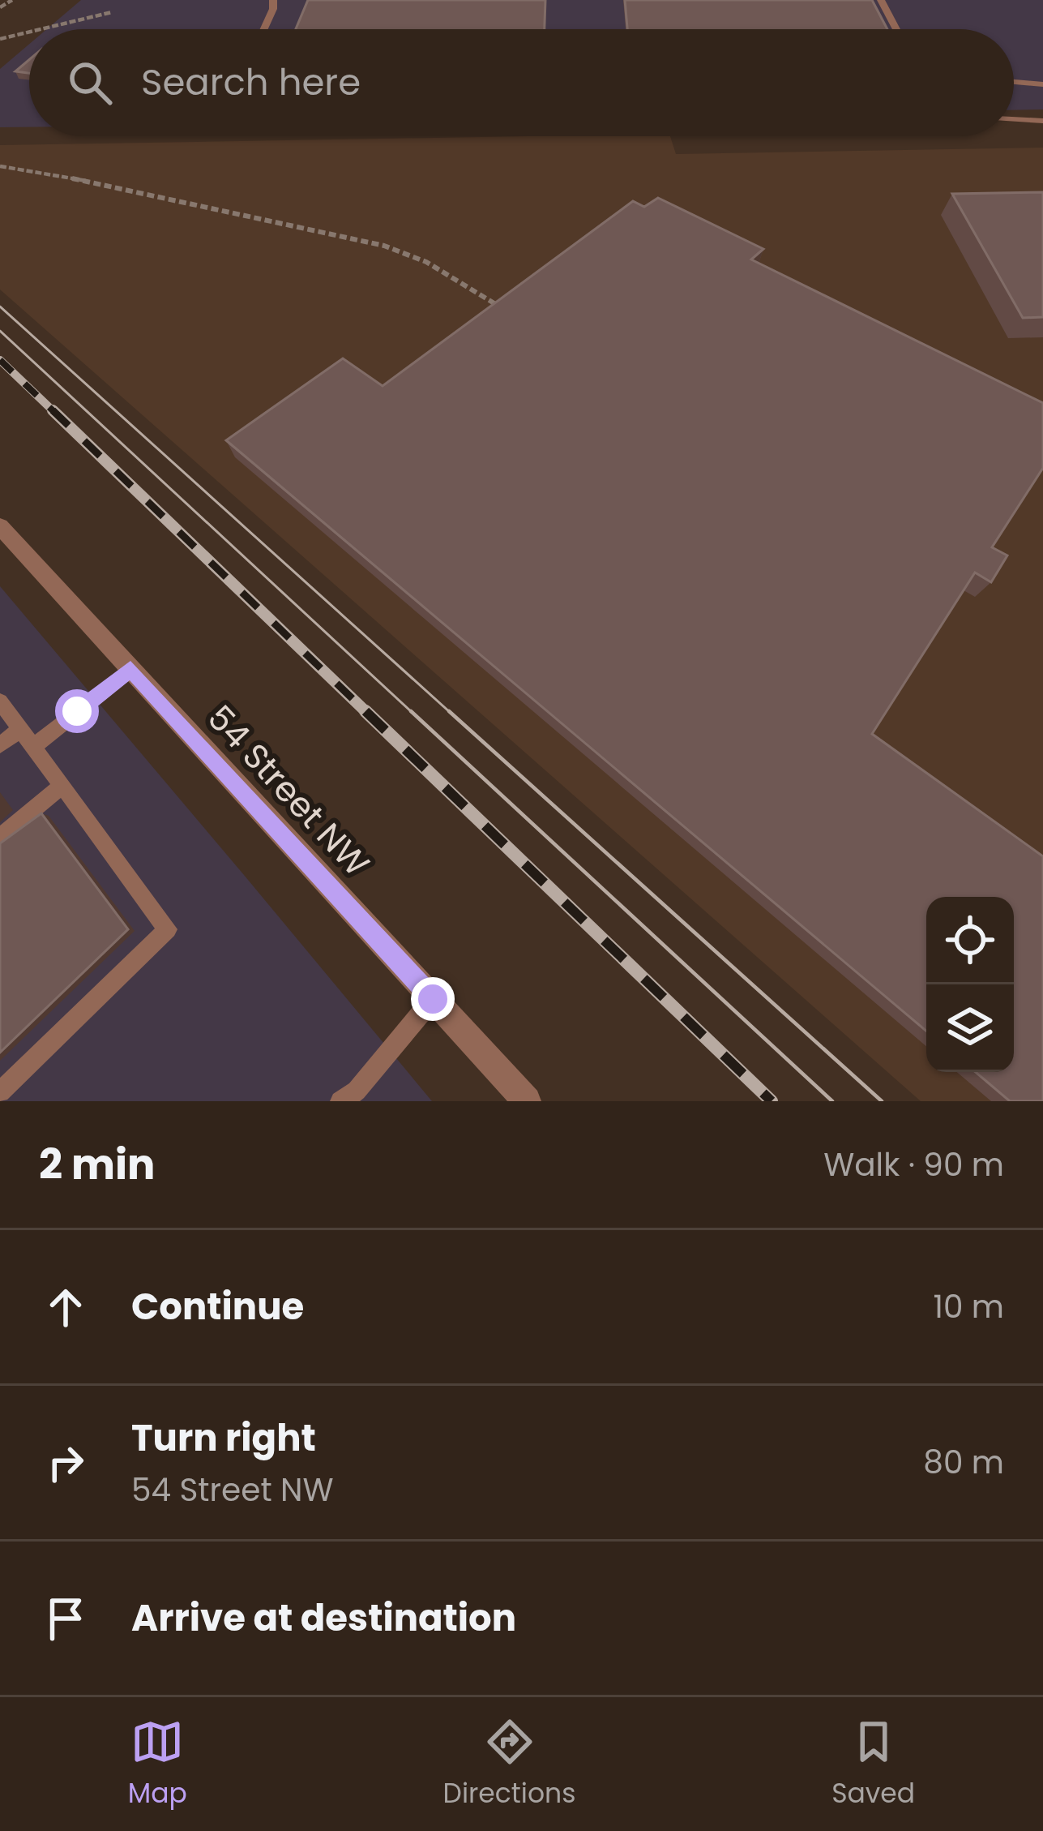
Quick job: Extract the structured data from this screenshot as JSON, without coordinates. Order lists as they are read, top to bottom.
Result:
{
  "streets": {
    "street": ["54 Street NW"]
  },
  "page": {
    "search": "Search here",
    "heading": ["2 min", "Walk · 90 m"],
    "list": [
      ["Continue", "10 m"],
      ["Turn right", "54 Street NW", "80 m"],
      "Arrive at destination"
    ],
    "nav": ["Map", "Directions", "Saved"]
  }
}
